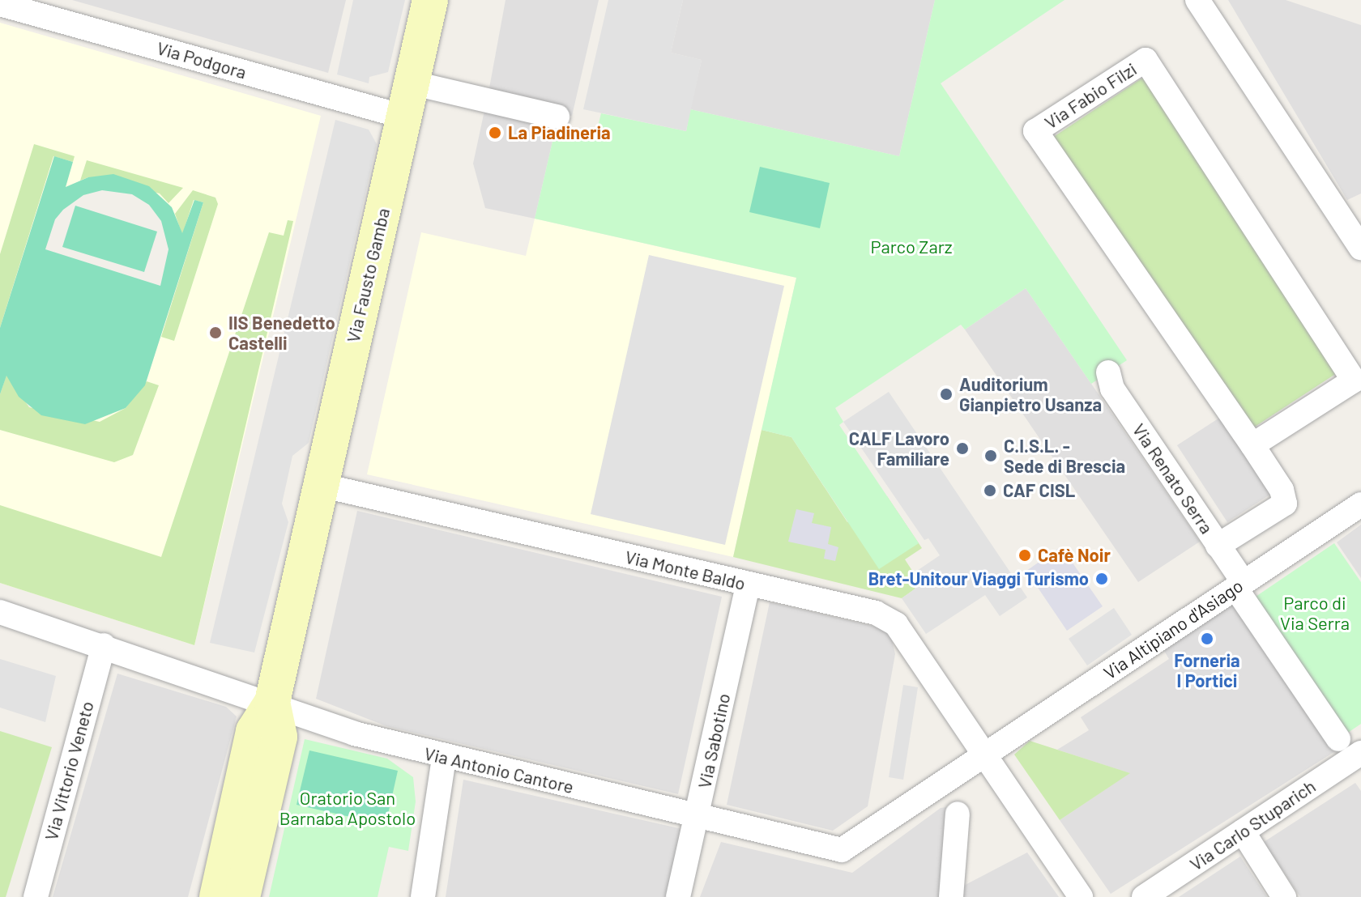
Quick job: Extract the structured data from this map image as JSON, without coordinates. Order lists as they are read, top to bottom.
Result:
{
  "streets": {
    "street": [
      "Via Podgora",
      "Via Fabio Filzi",
      "Via Fausto Gamba",
      "Via Renato Serra",
      "Via Monte Baldo",
      "Via Altipiano d'Asiago",
      "Via Sabotino",
      "Via Antonio Cantore",
      "Via Vittorio Veneto",
      "Via Carlo Stuparich"
    ]
  },
  "crossings": [
    ["Via Podgora", "Via Fausto Gamba"],
    ["Via Fabio Filzi", "Via Renato Serra"],
    ["Via Fausto Gamba", "Via Monte Baldo"],
    ["Via Fausto Gamba", "Via Antonio Cantore"],
    ["Via Renato Serra", "Via Altipiano d'Asiago"],
    ["Via Monte Baldo", "Via Altipiano d'Asiago"],
    ["Via Monte Baldo", "Via Sabotino"],
    ["Via Monte Baldo", "Via Antonio Cantore"],
    ["Via Altipiano d'Asiago", "Via Antonio Cantore"],
    ["Via Sabotino", "Via Antonio Cantore"],
    ["Via Antonio Cantore", "Via Vittorio Veneto"]
  ],
  "parks": ["Parco Zarz", "Parco di Via Serra", "Oratorio San Barnaba Apostolo"],
  "places": [
    "La Piadineria",
    "IIS Benedetto Castelli",
    "Auditorium Gianpietro Usanza",
    "CALF Lavoro Familiare",
    "C.I.S.L. - Sede di Brescia",
    "CAF CISL",
    "Cafè Noir",
    "Bret-Unitour Viaggi Turismo",
    "Forneria I Portici"
  ]
}
